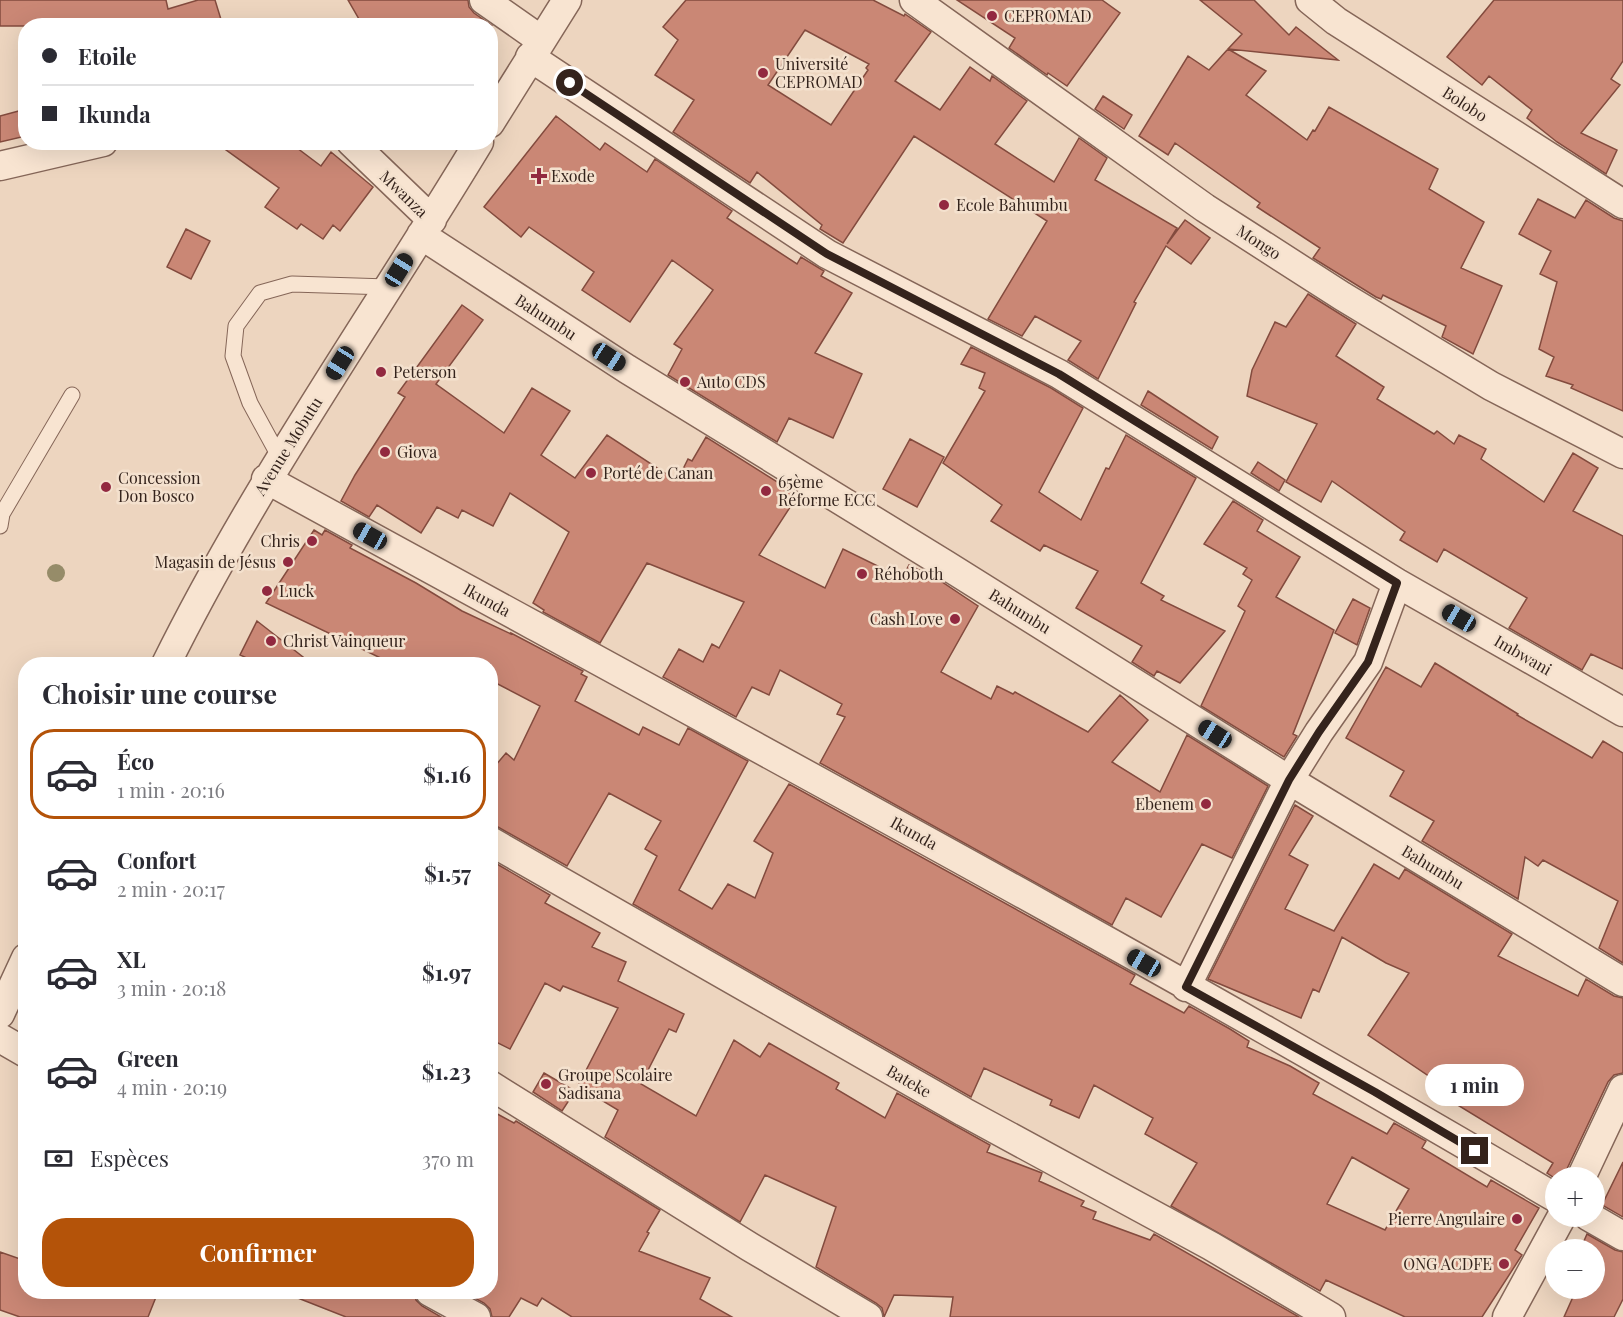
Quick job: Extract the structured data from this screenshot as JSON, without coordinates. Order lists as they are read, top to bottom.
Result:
{
  "streets": {
    "street": [
      "Bolobo",
      "Mwanza",
      "Mongo",
      "Bahumbu",
      "Avenue Mobutu",
      "Ikunda",
      "Imbwani",
      "Bateke"
    ]
  },
  "crossings": [
    ["Mwanza", "Bahumbu"],
    ["Mwanza", "Avenue Mobutu"],
    ["Bahumbu", "Avenue Mobutu"],
    ["Avenue Mobutu", "Ikunda"]
  ],
  "places": {
    "other": [
      "CEPROMAD",
      "Université CEPROMAD",
      "Ecole Bahumbu",
      "Peterson",
      "Auto CDS",
      "Giova",
      "Porté de Canan",
      "Concession Don Bosco",
      "65ème Réforme ECC",
      "Chris",
      "Magasin de Jésus",
      "Réhoboth",
      "Luck",
      "Cash Love",
      "Christ Vainqueur",
      "Ebenem",
      "Groupe Scolaire Sadisana",
      "Pierre Angulaire",
      "ONG ACDFE"
    ],
    "health": ["Exode"]
  },
  "page": {
    "banner": ["Etoile", "Ikunda"],
    "heading": "Choisir une course",
    "list": [
      {
        "name": "Éco",
        "note": "1 min · 20:16",
        "value": "$1.16"
      },
      {
        "name": "Confort",
        "note": "2 min · 20:17",
        "value": "$1.57"
      },
      {
        "name": "XL",
        "note": "3 min · 20:18",
        "value": "$1.97"
      },
      {
        "name": "Green",
        "note": "4 min · 20:19",
        "value": "$1.23"
      }
    ],
    "bubble": "1 min",
    "pay": ["Espèces", "370 m"],
    "map_buttons": ["+", "−"],
    "buttons": "Confirmer"
  }
}
